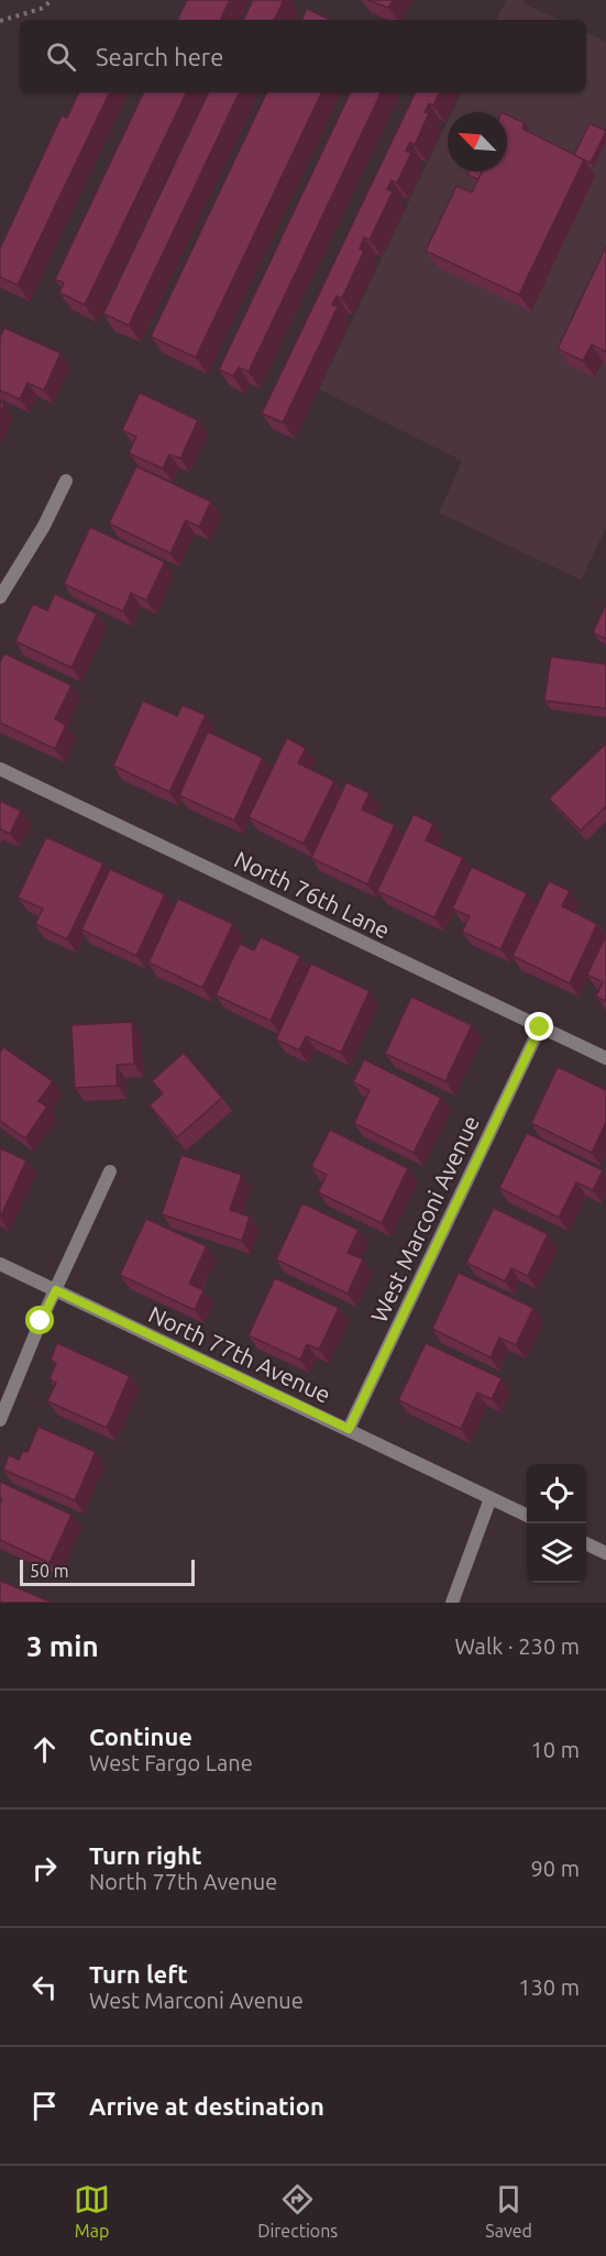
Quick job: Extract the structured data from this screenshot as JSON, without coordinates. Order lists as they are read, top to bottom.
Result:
{
  "streets": {
    "street": ["North 76th Lane", "West Marconi Avenue", "North 77th Avenue"]
  },
  "crossings": [
    ["North 76th Lane", "West Marconi Avenue"],
    ["West Marconi Avenue", "North 77th Avenue"]
  ],
  "scale_bar": "50 m",
  "north": "top left",
  "page": {
    "search": "Search here",
    "scale": "50 m",
    "heading": ["3 min", "Walk · 230 m"],
    "list": [
      ["Continue", "West Fargo Lane", "10 m"],
      ["Turn right", "North 77th Avenue", "90 m"],
      ["Turn left", "West Marconi Avenue", "130 m"],
      "Arrive at destination"
    ],
    "nav": ["Map", "Directions", "Saved"]
  }
}
